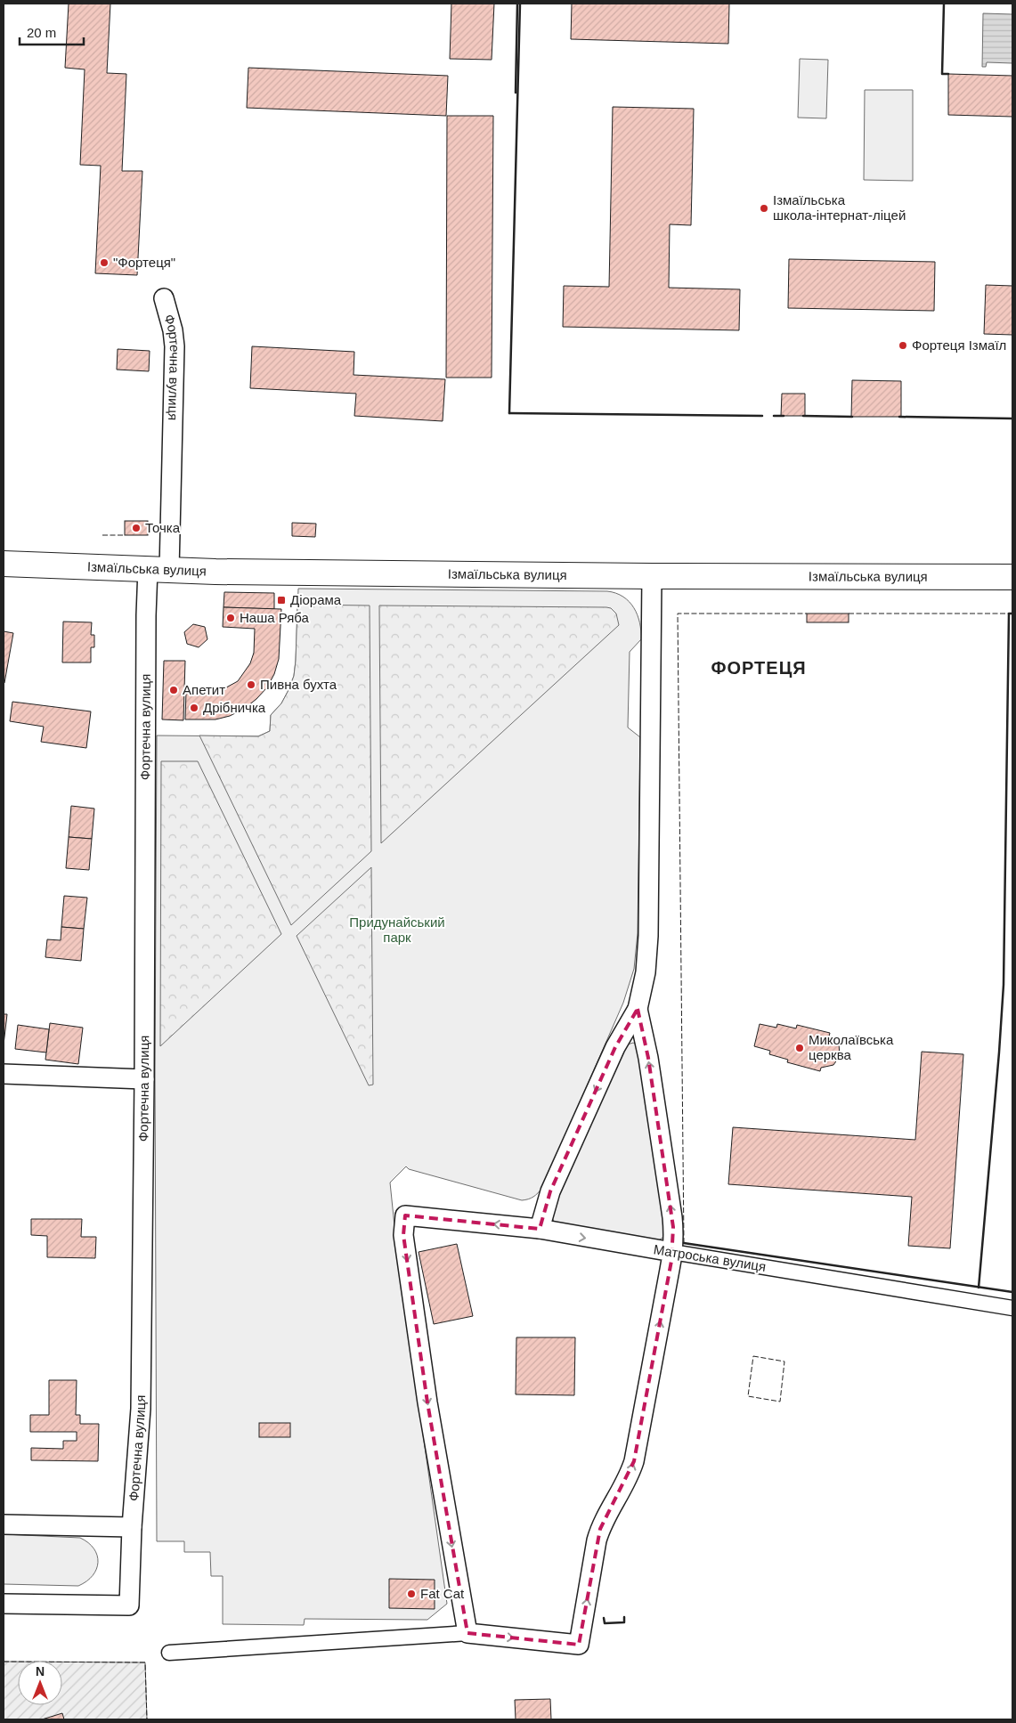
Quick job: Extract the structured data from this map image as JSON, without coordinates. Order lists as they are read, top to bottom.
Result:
{
  "streets": {
    "street": ["Фортечна вулиця", "Ізмаїльська вулиця", "Матроська вулиця"]
  },
  "crossings": [
    ["Фортечна вулиця", "Ізмаїльська вулиця"]
  ],
  "districts": ["ФОРТЕЦЯ"],
  "parks": ["Придунайський парк"],
  "places": {
    "other": [
      "Ізмаїльська школа-інтернат-ліцей",
      "\"Фортеця\"",
      "Фортеця Ізмаїл",
      "Точка",
      "Наша Ряба",
      "Пивна бухта",
      "Апетит",
      "Дрібничка",
      "Миколаївська церква",
      "Fat Cat"
    ],
    "transit": ["Діорама"]
  },
  "scale_bar": "20 m",
  "north": "top"
}
